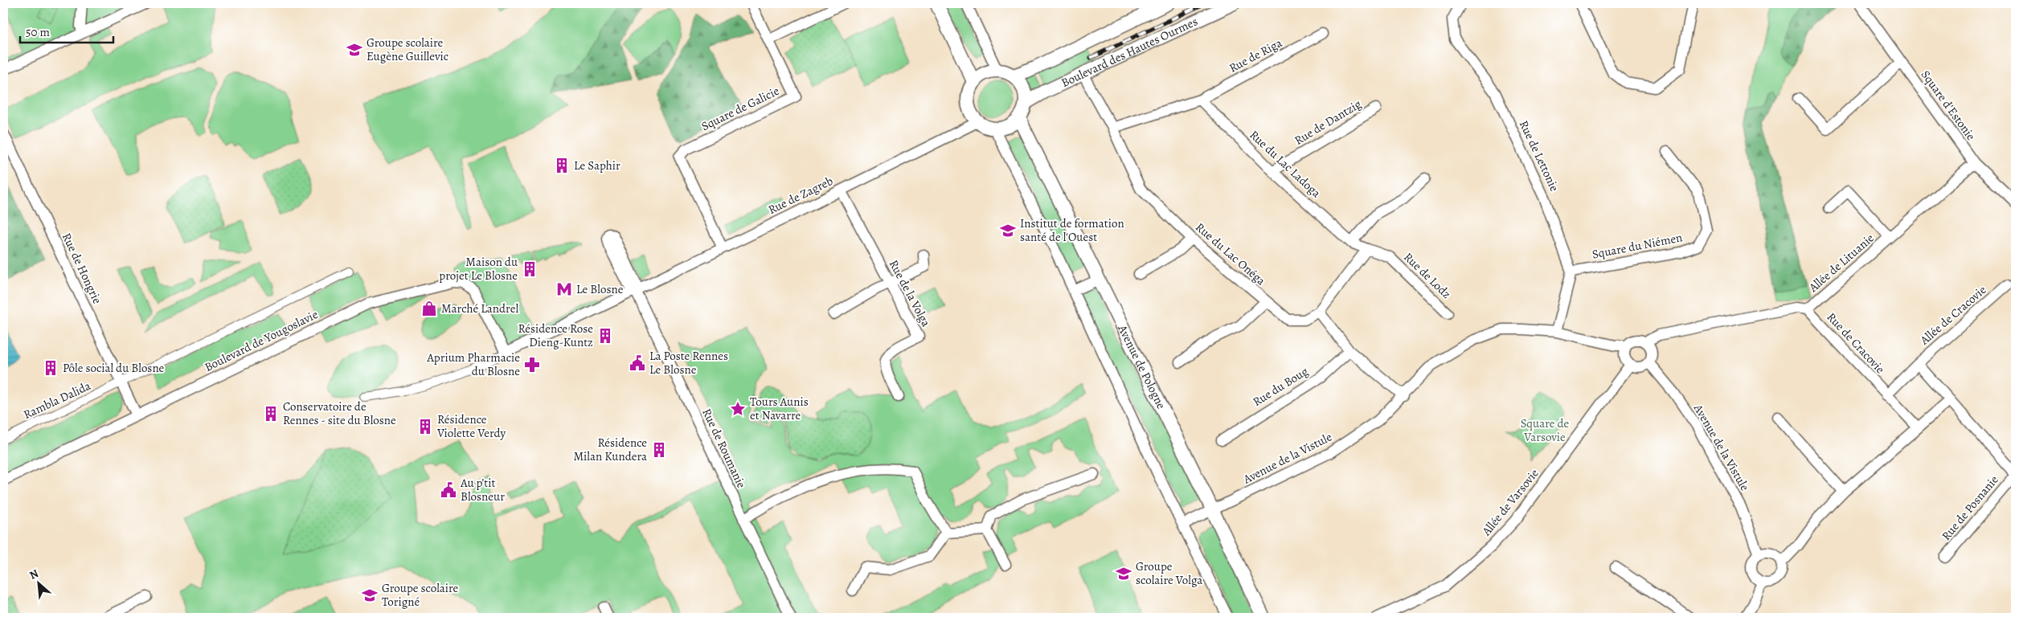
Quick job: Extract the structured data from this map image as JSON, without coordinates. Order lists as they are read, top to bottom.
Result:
{
  "streets": {
    "street": [
      "Boulevard des Hautes Ourmes",
      "Rue de Riga",
      "Square d'Estonie",
      "Square de Galicie",
      "Rue de Dantzig",
      "Rue de Lettonie",
      "Rue du Lac Ladoga",
      "Rue de Zagreb",
      "Square du Niémen",
      "Rue du Lac Onéga",
      "Allée de Lituanie",
      "Rue de Hongrie",
      "Rue de Lodz",
      "Rue de la Volga",
      "Allée de Cracovie",
      "Boulevard de Yougoslavie",
      "Rue de Cracovie",
      "Avenue de Pologne",
      "Rue du Boug",
      "Rambla Dalida",
      "Avenue de la Vistule",
      "Rue de Roumanie",
      "Allée de Varsovie",
      "Rue de Posnanie"
    ]
  },
  "crossings": [
    ["Boulevard des Hautes Ourmes", "Rue de Zagreb"],
    ["Boulevard des Hautes Ourmes", "Rue du Lac Onéga"],
    ["Boulevard des Hautes Ourmes", "Avenue de Pologne"],
    ["Rue de Riga", "Rue du Lac Ladoga"],
    ["Square d'Estonie", "Allée de Lituanie"],
    ["Square de Galicie", "Rue de Zagreb"],
    ["Rue de Dantzig", "Rue du Lac Ladoga"],
    ["Rue de Lettonie", "Square du Niémen"],
    ["Rue du Lac Ladoga", "Rue de Lodz"],
    ["Rue de Zagreb", "Rue de la Volga"],
    ["Rue de Zagreb", "Avenue de Pologne"],
    ["Rue de Zagreb", "Rue de Roumanie"],
    ["Allée de Lituanie", "Rue de Cracovie"],
    ["Allée de Lituanie", "Avenue de la Vistule"],
    ["Allée de Lituanie", "Allée de Varsovie"],
    ["Rue de Hongrie", "Boulevard de Yougoslavie"],
    ["Rue de Hongrie", "Rambla Dalida"],
    ["Allée de Cracovie", "Rue de Cracovie"],
    ["Boulevard de Yougoslavie", "Rambla Dalida"],
    ["Avenue de Pologne", "Avenue de la Vistule"],
    ["Avenue de la Vistule", "Allée de Varsovie"]
  ],
  "parks": ["Square de Varsovie"],
  "places": {
    "school or university": [
      "Groupe scolaire Eugène Guillevic",
      "Institut de formation santé de l'Ouest",
      "Groupe scolaire Volga",
      "Groupe scolaire Torigné"
    ],
    "building": [
      "Le Saphir",
      "Maison du projet Le Blosne",
      "Résidence Rose Dieng-Kuntz",
      "Pôle social du Blosne",
      "Conservatoire de Rennes - site du Blosne",
      "Résidence Violette Verdy",
      "Résidence Milan Kundera"
    ],
    "metro station": ["Le Blosne"],
    "shop": ["Marché Landrel"],
    "public building": ["La Poste Rennes Le Blosne", "Au p’tit Blosneur"],
    "pharmacy": ["Aprium Pharmacie du Blosne"],
    "place": ["Tours Aunis et Navarre"]
  },
  "scale_bar": "50 m",
  "north": "top left"
}
